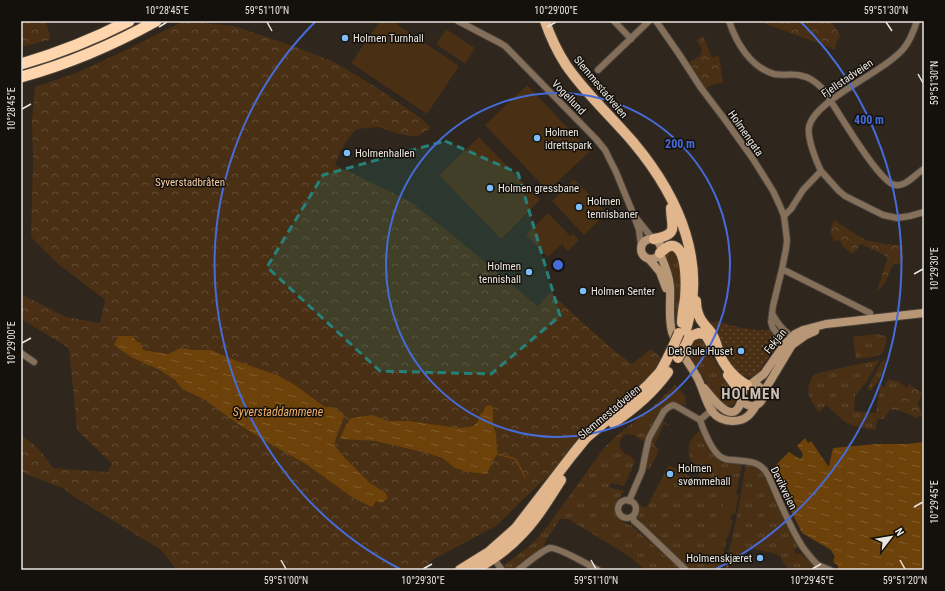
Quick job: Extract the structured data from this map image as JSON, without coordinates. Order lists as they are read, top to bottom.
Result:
{
  "streets": {
    "main road": ["Slemmestadveien", "Fekjan"],
    "street": [
      "Fjellstadveien",
      "Vogellund",
      "Holmengata",
      "Devikveien"
    ]
  },
  "crossings": [
    ["Holmengata", "Fekjan"]
  ],
  "districts": ["HOLMEN"],
  "water": ["Syverstaddammene"],
  "parks": ["Syverstadbråten"],
  "places": [
    "Holmen Turnhall",
    "Holmen idrettspark",
    "Holmenhallen",
    "Holmen gressbane",
    "Holmen tennisbaner",
    "Holmen tennishall",
    "Holmen Senter",
    "Det Gule Huset",
    "Holmen svømmehall",
    "Holmenskjæret"
  ],
  "north": "top right",
  "coordinates": [
    "10°28'45\"E",
    "59°51'10\"N",
    "10°29'00\"E",
    "59°51'30\"N",
    "10°29'30\"E",
    "10°29'45\"E",
    "59°51'00\"N",
    "59°51'20\"N"
  ],
  "rings": ["400 m", "200 m"]
}
